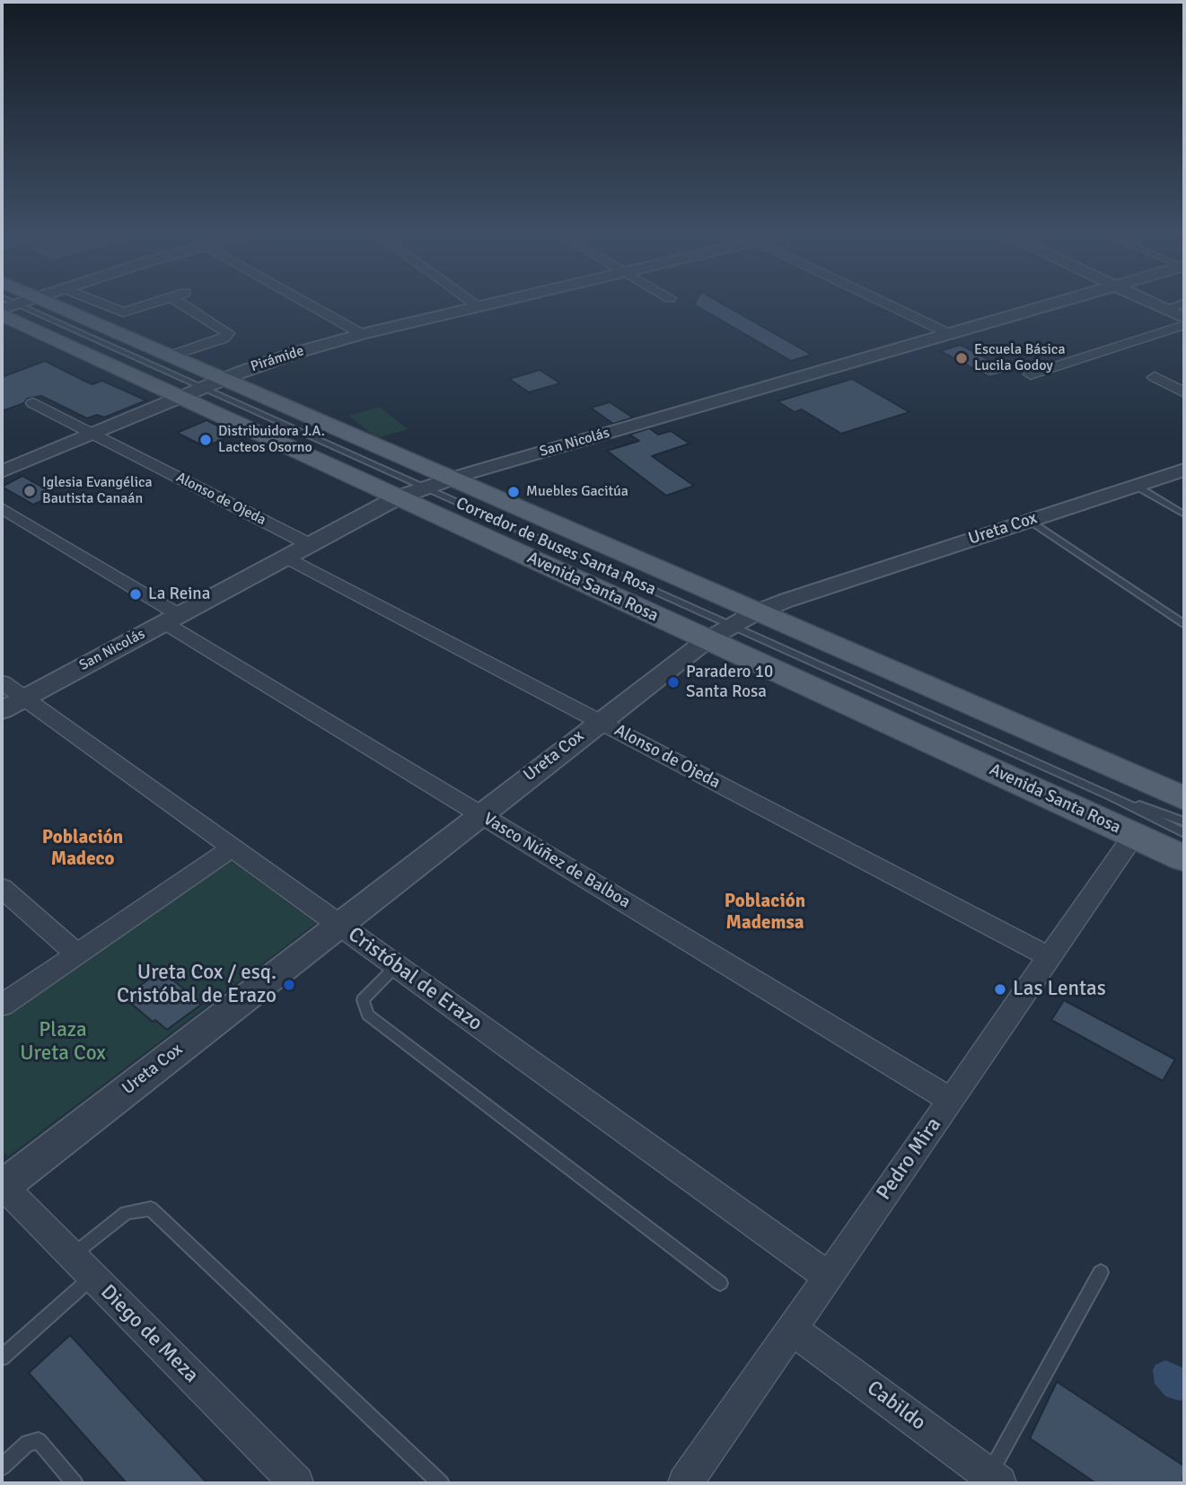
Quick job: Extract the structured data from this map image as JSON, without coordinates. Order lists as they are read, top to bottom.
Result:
{
  "streets": {
    "main road": ["Avenida Santa Rosa"],
    "street": [
      "Pirámide",
      "San Nicolás",
      "Alonso de Ojeda",
      "Ureta Cox",
      "Vasco Núñez de Balboa",
      "Cristóbal de Erazo",
      "Pedro Mira",
      "Diego de Meza",
      "Cabildo"
    ],
    "lane": ["Corredor de Buses Santa Rosa"]
  },
  "crossings": [
    ["Pirámide", "Alonso de Ojeda"],
    ["Pirámide", "Corredor de Buses Santa Rosa"],
    ["Pirámide", "Avenida Santa Rosa"],
    ["San Nicolás", "Alonso de Ojeda"],
    ["San Nicolás", "Corredor de Buses Santa Rosa"],
    ["San Nicolás", "Avenida Santa Rosa"],
    ["San Nicolás", "Vasco Núñez de Balboa"],
    ["San Nicolás", "Cristóbal de Erazo"],
    ["Alonso de Ojeda", "Ureta Cox"],
    ["Alonso de Ojeda", "Pedro Mira"],
    ["Ureta Cox", "Corredor de Buses Santa Rosa"],
    ["Ureta Cox", "Avenida Santa Rosa"],
    ["Ureta Cox", "Vasco Núñez de Balboa"],
    ["Ureta Cox", "Cristóbal de Erazo"],
    ["Ureta Cox", "Diego de Meza"],
    ["Corredor de Buses Santa Rosa", "Avenida Santa Rosa"],
    ["Avenida Santa Rosa", "Pedro Mira"],
    ["Vasco Núñez de Balboa", "Pedro Mira"],
    ["Cristóbal de Erazo", "Pedro Mira"],
    ["Pedro Mira", "Cabildo"]
  ],
  "districts": ["Población Madeco", "Población Mademsa"],
  "parks": ["Plaza Ureta Cox"],
  "places": [
    "Escuela Básica Lucila Godoy",
    "Distribuidora J.A. Lacteos Osorno",
    "Iglesia Evangélica Bautista Canaán",
    "Muebles Gacitúa",
    "La Reina",
    "Paradero 10 Santa Rosa",
    "Ureta Cox / esq. Cristóbal de Erazo",
    "Las Lentas"
  ]
}
